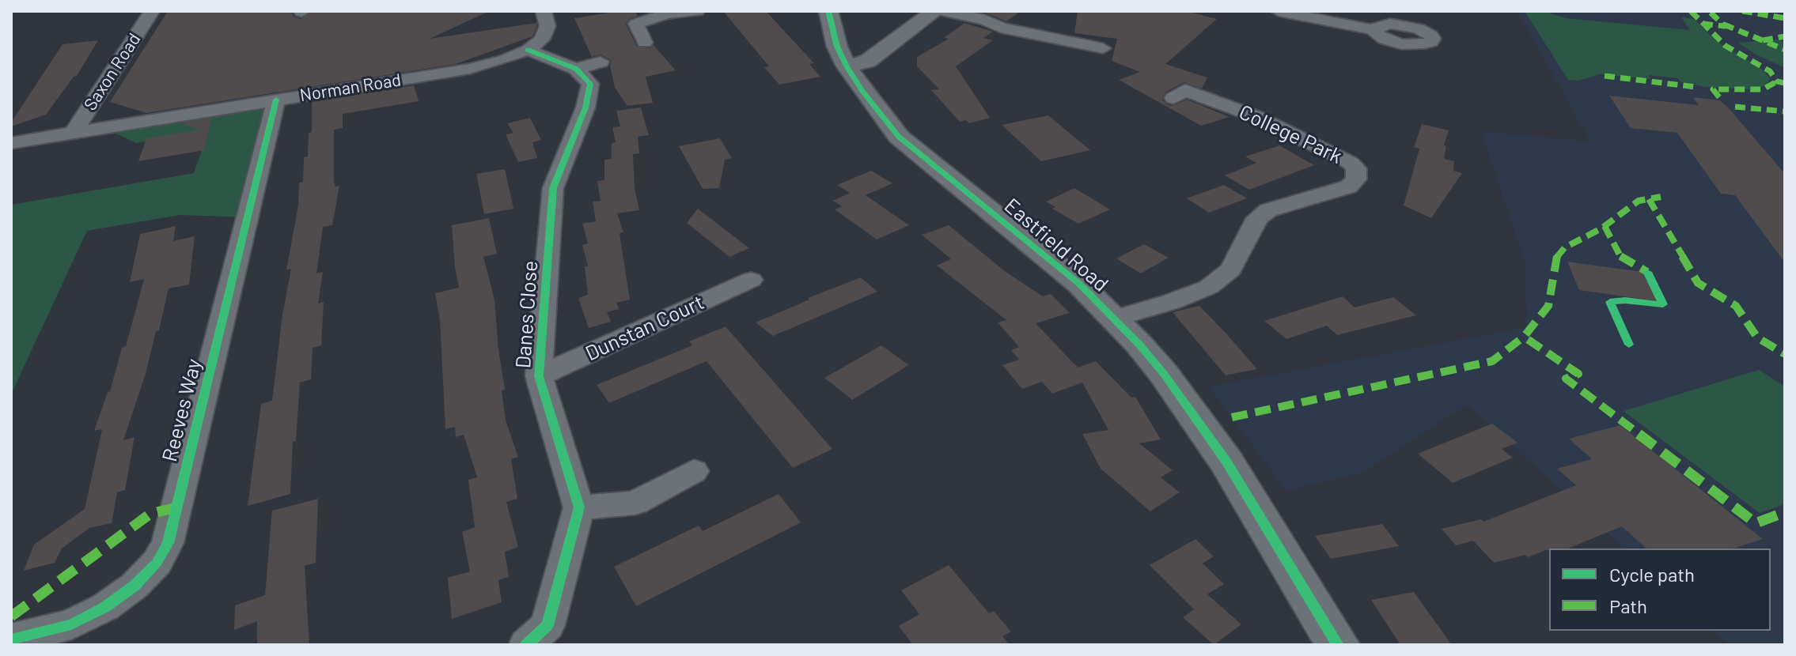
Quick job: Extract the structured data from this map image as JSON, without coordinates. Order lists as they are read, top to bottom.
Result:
{
  "streets": {
    "street": [
      "Saxon Road",
      "Norman Road",
      "College Park",
      "Eastfield Road",
      "Danes Close",
      "Dunstan Court",
      "Reeves Way"
    ]
  },
  "crossings": [
    ["Saxon Road", "Norman Road"],
    ["Norman Road", "Reeves Way"],
    ["College Park", "Eastfield Road"],
    ["Danes Close", "Dunstan Court"]
  ],
  "legend": ["Cycle path", "Path"]
}
